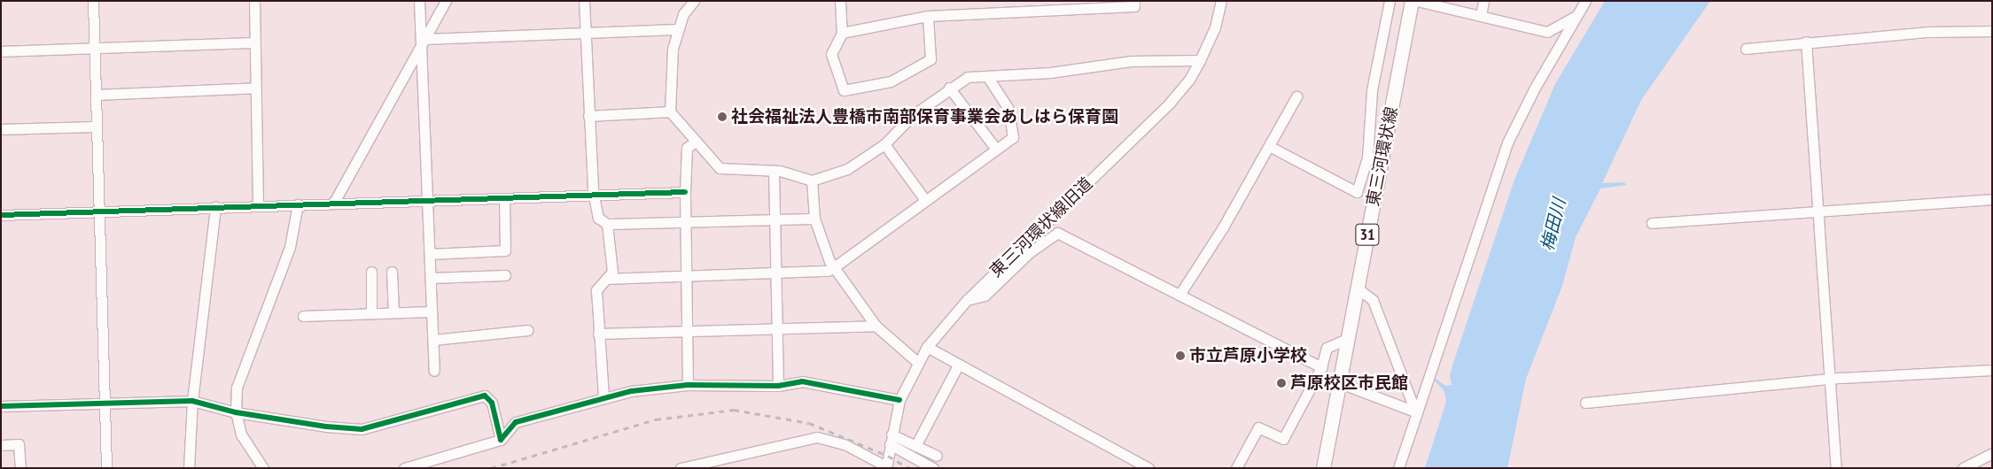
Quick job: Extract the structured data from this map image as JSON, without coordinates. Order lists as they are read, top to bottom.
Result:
{
  "streets": {
    "main road": ["東三河環状線", "31"],
    "street": ["東三河環状線旧道"]
  },
  "water": ["梅田川"],
  "places": ["社会福祉法人豊橋市南部保育事業会あしはら保育園", "市立芦原小学校", "芦原校区市民館"]
}
